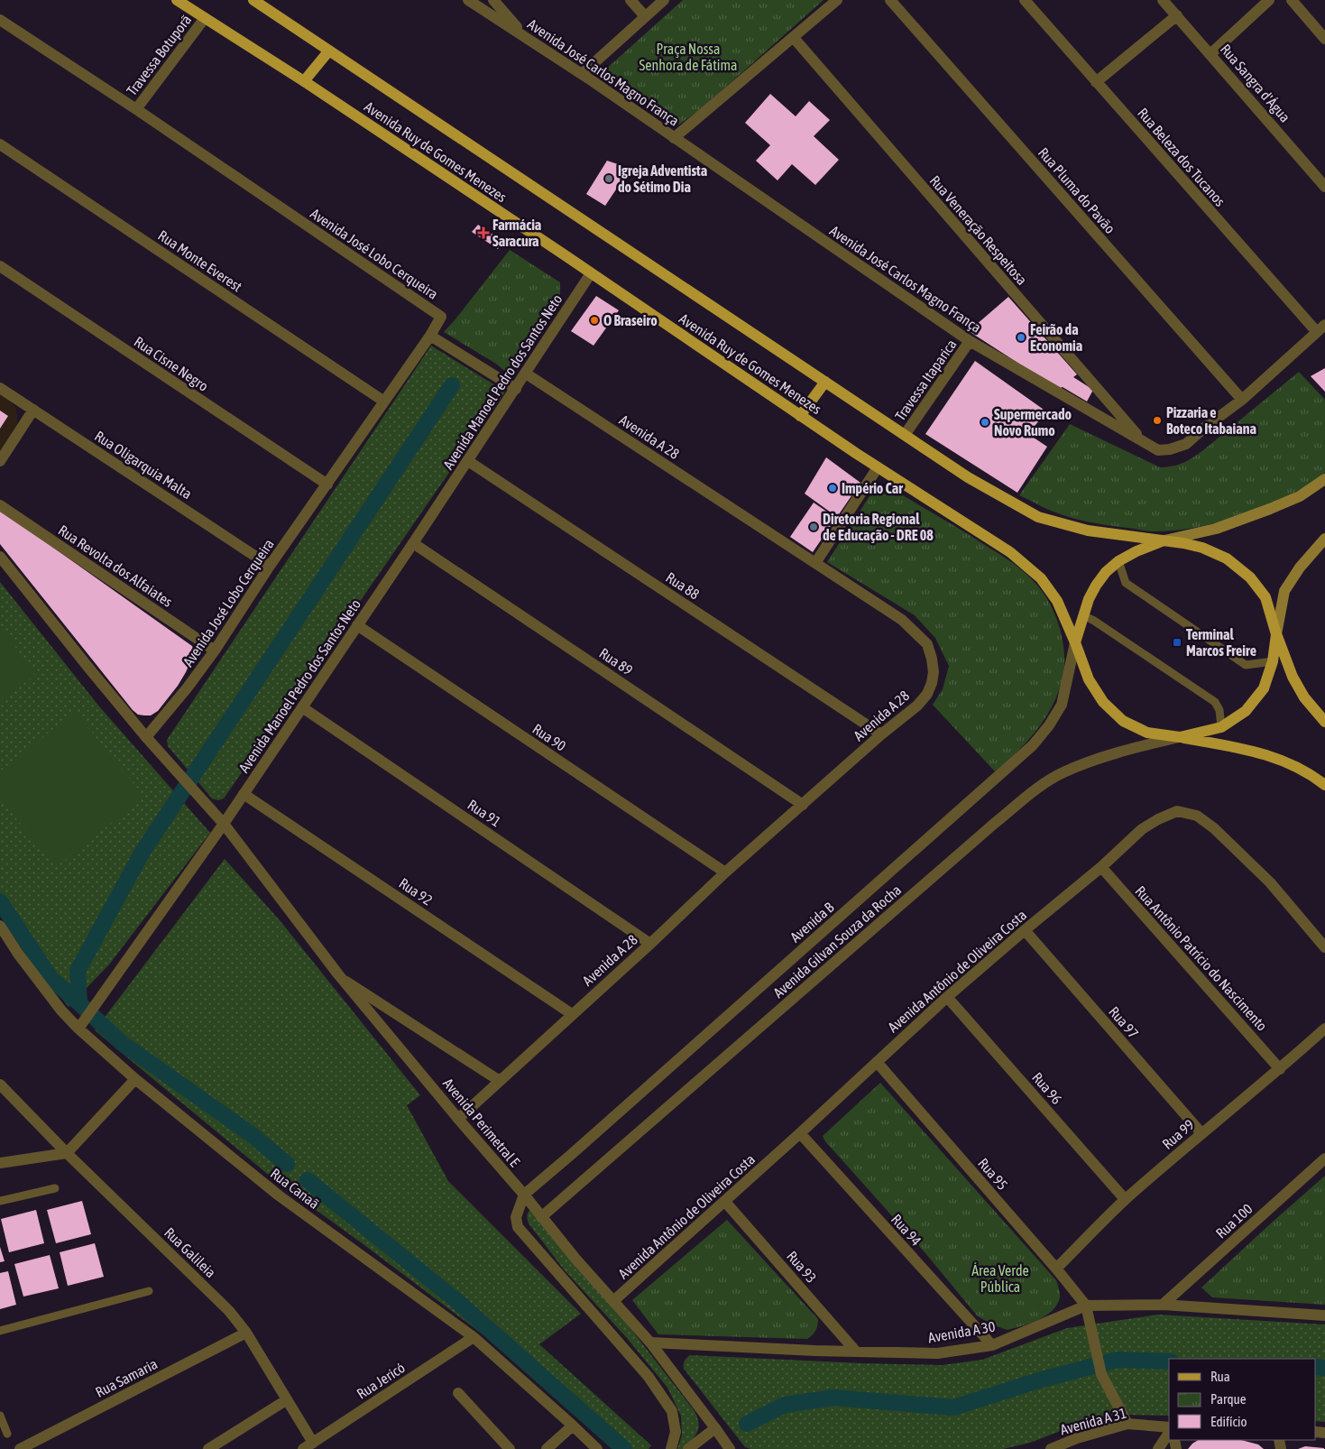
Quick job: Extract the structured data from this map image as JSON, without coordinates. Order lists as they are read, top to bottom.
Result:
{
  "streets": {
    "main road": ["Avenida Ruy de Gomes Menezes"],
    "street": [
      "Travessa Botuporã",
      "Avenida José Carlos Magno França",
      "Rua Sangra d'Água",
      "Rua Beleza dos Tucanos",
      "Rua Pluma do Pavão",
      "Rua Veneração Respeitosa",
      "Avenida José Lobo Cerqueira",
      "Rua Monte Everest",
      "Rua Cisne Negro",
      "Travessa Itaparica",
      "Avenida Manoel Pedro dos Santos Neto",
      "Avenida A 28",
      "Rua Oligarquia Malta",
      "Rua Revolta dos Alfaiates",
      "Rua 88",
      "Rua 89",
      "Rua 90",
      "Rua 91",
      "Rua 92",
      "Avenida B",
      "Avenida Gilvan Souza da Rocha",
      "Rua Antônio Patrício do Nascimento",
      "Avenida Antônio de Oliveira Costa",
      "Rua 97",
      "Rua 96",
      "Avenida Perimetral E",
      "Rua 99",
      "Rua 95",
      "Rua Canaã",
      "Rua 100",
      "Rua 94",
      "Rua Galileia",
      "Rua 93",
      "Avenida A 30",
      "Rua Samaria",
      "Rua Jericó",
      "Avenida A 31"
    ]
  },
  "crossings": [
    ["Travessa Botuporã", "Avenida Ruy de Gomes Menezes"],
    ["Travessa Botuporã", "Avenida José Lobo Cerqueira"],
    ["Avenida José Carlos Magno França", "Rua Beleza dos Tucanos"],
    ["Avenida José Carlos Magno França", "Rua Pluma do Pavão"],
    ["Avenida José Carlos Magno França", "Rua Veneração Respeitosa"],
    ["Avenida José Carlos Magno França", "Travessa Itaparica"],
    ["Avenida Ruy de Gomes Menezes", "Travessa Itaparica"],
    ["Avenida Ruy de Gomes Menezes", "Avenida Manoel Pedro dos Santos Neto"],
    ["Avenida Ruy de Gomes Menezes", "Avenida B"],
    ["Avenida Ruy de Gomes Menezes", "Avenida Gilvan Souza da Rocha"],
    ["Avenida José Lobo Cerqueira", "Rua Monte Everest"],
    ["Avenida José Lobo Cerqueira", "Rua Cisne Negro"],
    ["Avenida José Lobo Cerqueira", "Rua Oligarquia Malta"],
    ["Avenida José Lobo Cerqueira", "Rua Revolta dos Alfaiates"],
    ["Avenida Manoel Pedro dos Santos Neto", "Avenida A 28"],
    ["Avenida Manoel Pedro dos Santos Neto", "Rua 88"],
    ["Avenida Manoel Pedro dos Santos Neto", "Rua 89"],
    ["Avenida Manoel Pedro dos Santos Neto", "Rua 90"],
    ["Avenida Manoel Pedro dos Santos Neto", "Rua 91"],
    ["Avenida Manoel Pedro dos Santos Neto", "Rua 92"],
    ["Avenida Manoel Pedro dos Santos Neto", "Avenida Perimetral E"],
    ["Avenida Manoel Pedro dos Santos Neto", "Rua Canaã"],
    ["Avenida A 28", "Rua 88"],
    ["Avenida A 28", "Rua 89"],
    ["Avenida A 28", "Rua 90"],
    ["Avenida A 28", "Rua 91"],
    ["Avenida A 28", "Rua 92"],
    ["Avenida A 28", "Avenida Perimetral E"],
    ["Avenida B", "Avenida Perimetral E"],
    ["Avenida Gilvan Souza da Rocha", "Avenida Perimetral E"],
    ["Rua Antônio Patrício do Nascimento", "Avenida Antônio de Oliveira Costa"],
    ["Rua Antônio Patrício do Nascimento", "Rua 99"],
    ["Avenida Antônio de Oliveira Costa", "Rua 97"],
    ["Avenida Antônio de Oliveira Costa", "Rua 96"],
    ["Avenida Antônio de Oliveira Costa", "Rua 95"],
    ["Avenida Antônio de Oliveira Costa", "Rua 94"],
    ["Avenida Antônio de Oliveira Costa", "Rua 93"],
    ["Rua 97", "Rua 99"],
    ["Rua 96", "Rua 99"],
    ["Rua 99", "Rua 95"],
    ["Rua 95", "Avenida A 30"],
    ["Rua Canaã", "Rua Jericó"],
    ["Rua 100", "Avenida A 30"],
    ["Rua 94", "Avenida A 30"],
    ["Rua Galileia", "Rua Samaria"],
    ["Rua Galileia", "Rua Jericó"],
    ["Rua 93", "Avenida A 30"]
  ],
  "parks": ["Praça Nossa Senhora de Fátima", "Área Verde Pública"],
  "places": {
    "other": [
      "Igreja Adventista do Sétimo Dia",
      "O Braseiro",
      "Feirão da Economia",
      "Pizzaria e Boteco Itabaiana",
      "Supermercado Novo Rumo",
      "Império Car",
      "Diretoria Regional de Educação - DRE 08"
    ],
    "health": ["Farmácia Saracura"],
    "transit": ["Terminal Marcos Freire"]
  },
  "legend": ["Rua", "Parque", "Edifício"]
}
